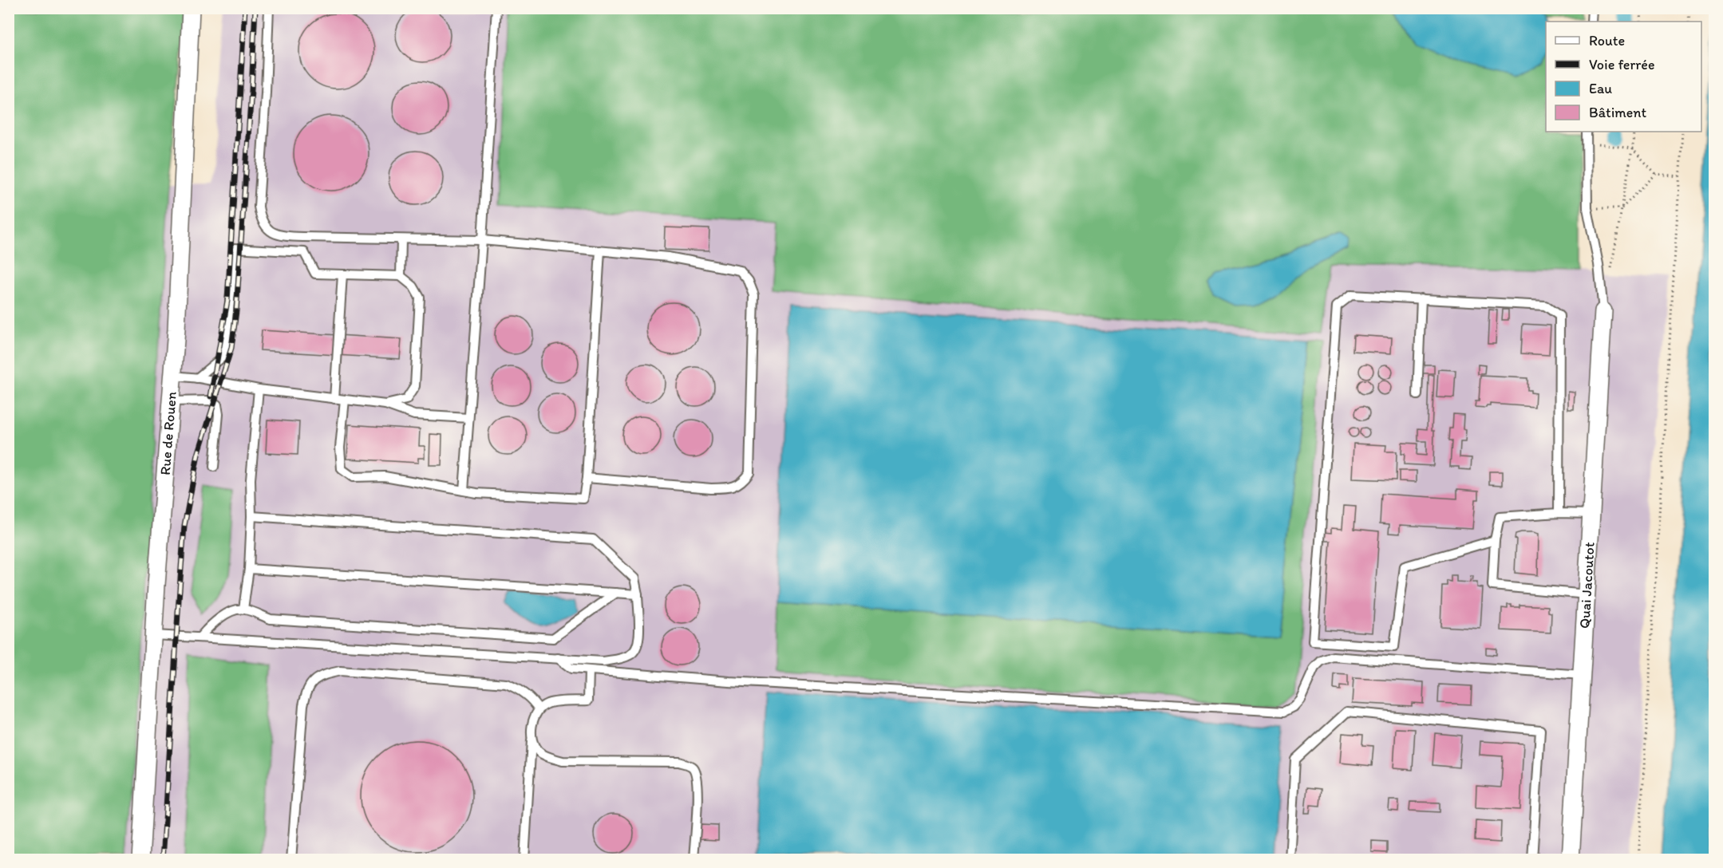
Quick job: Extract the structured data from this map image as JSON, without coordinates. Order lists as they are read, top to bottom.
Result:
{
  "streets": {
    "street": ["Rue de Rouen", "Quai Jacoutot"]
  },
  "legend": [
    "Route",
    "Voie ferrée",
    "Eau",
    "Bâtiment"
  ]
}
